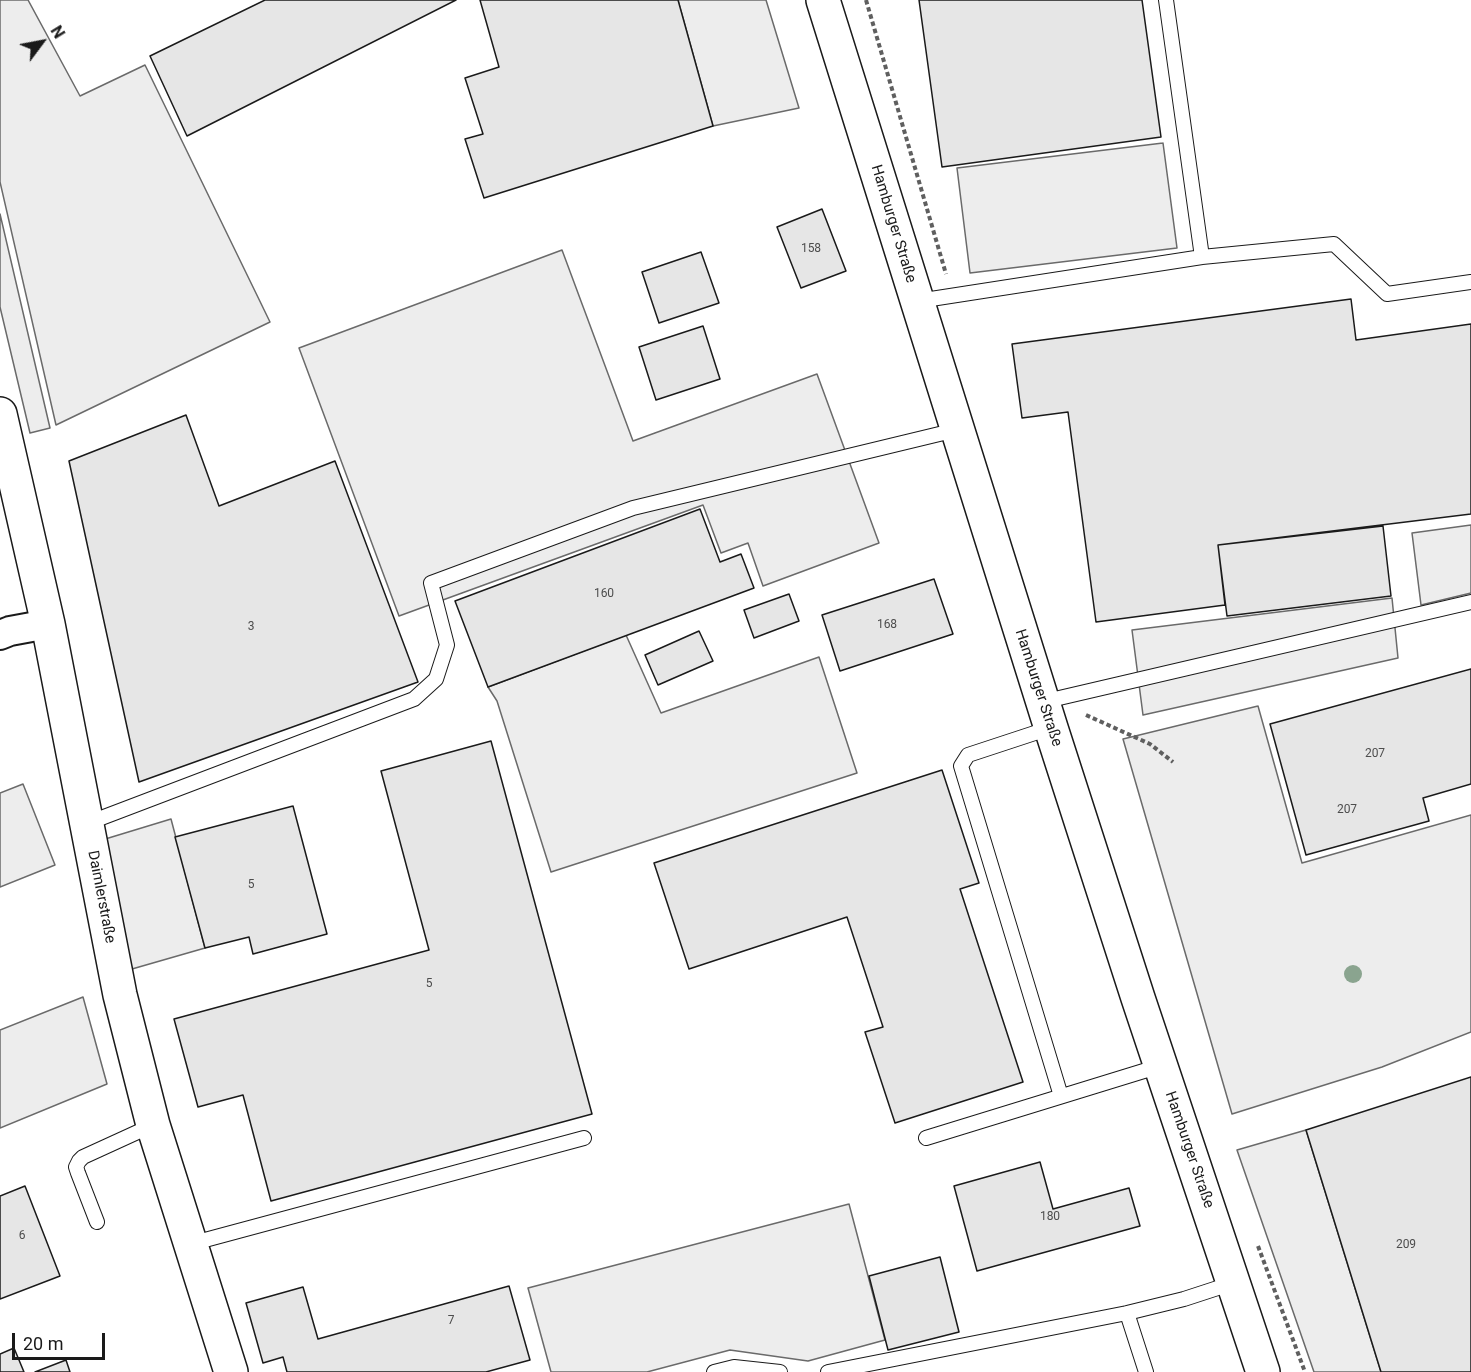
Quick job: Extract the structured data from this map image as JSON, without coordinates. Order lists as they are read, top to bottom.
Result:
{
  "streets": {
    "main road": ["Hamburger Straße", "Daimlerstraße"]
  },
  "house_numbers": [
    "158",
    "160",
    "168",
    "3",
    "207",
    "207",
    "5",
    "5",
    "180",
    "6",
    "209",
    "7"
  ],
  "scale_bar": "20 m",
  "north": "top right"
}
